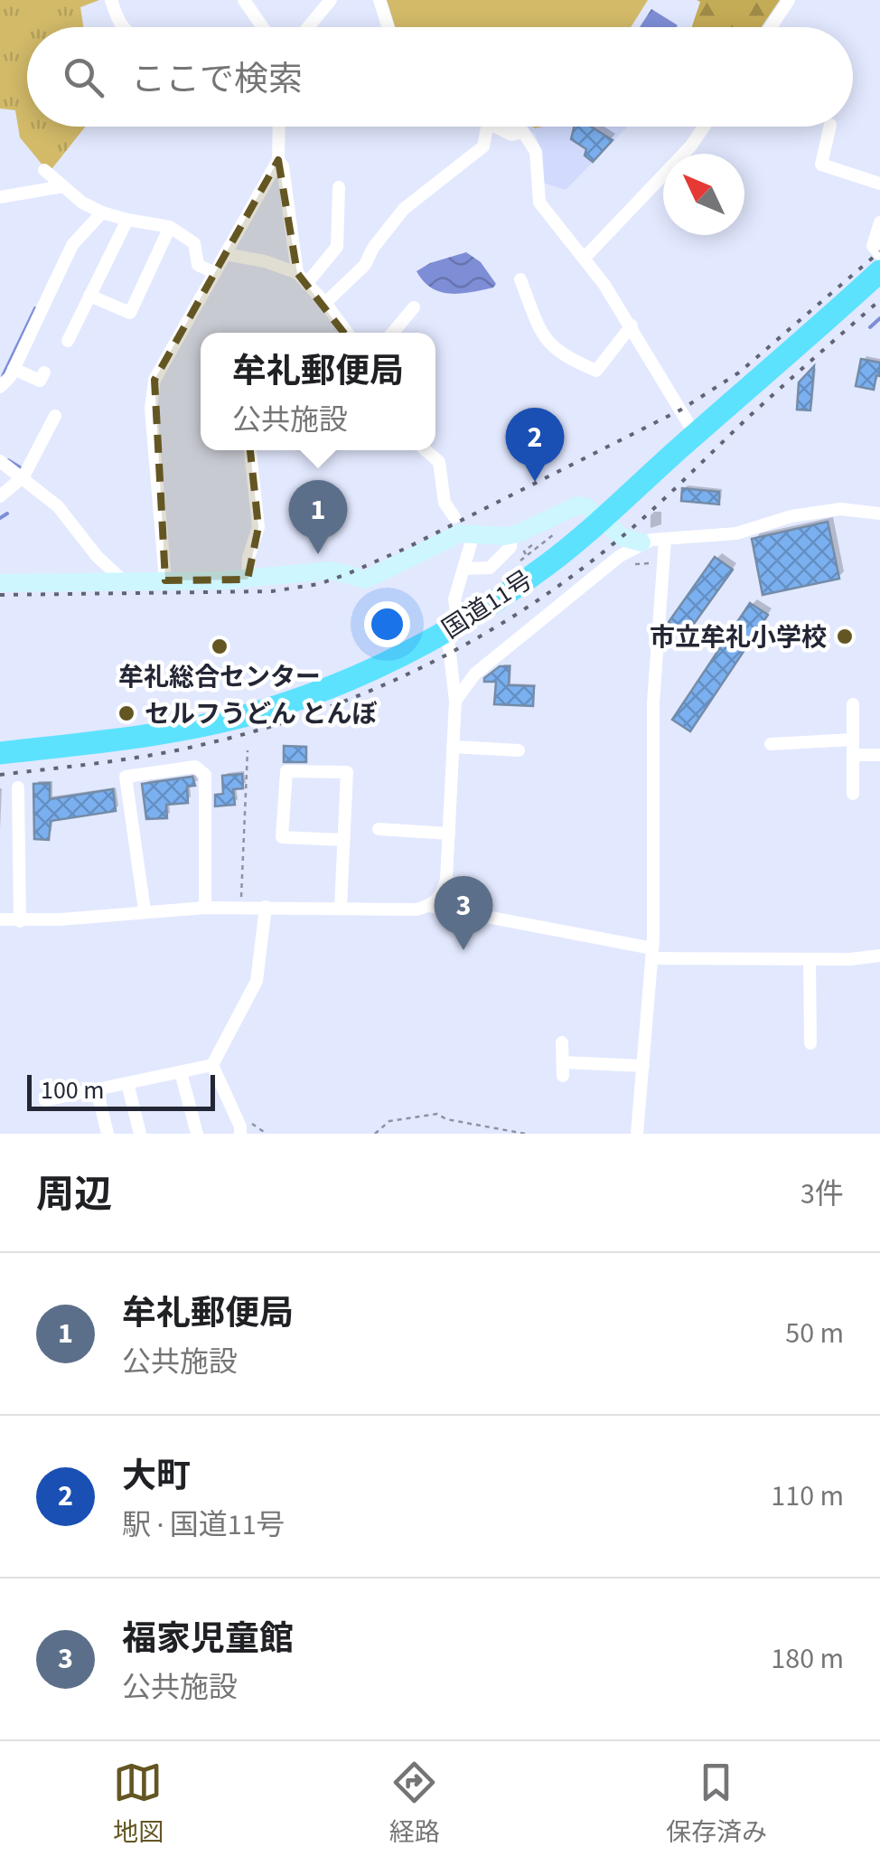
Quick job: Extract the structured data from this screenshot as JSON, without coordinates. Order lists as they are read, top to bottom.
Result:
{
  "streets": {
    "highway": ["国道11号"]
  },
  "places": ["市立牟礼小学校", "牟礼総合センター", "セルフうどん とんぼ"],
  "scale_bar": "100 m",
  "north": "top left",
  "page": {
    "search": "ここで検索",
    "popup": ["牟礼郵便局", "公共施設"],
    "pins": ["2", "1", "3"],
    "scale": "100 m",
    "heading": ["周辺", "3件"],
    "list": [
      {
        "mark": "1",
        "name": "牟礼郵便局",
        "note": "公共施設",
        "value": "50 m"
      },
      {
        "mark": "2",
        "name": "大町",
        "note": "駅 · 国道11号",
        "value": "110 m"
      },
      {
        "mark": "3",
        "name": "福家児童館",
        "note": "公共施設",
        "value": "180 m"
      }
    ],
    "nav": ["地図", "経路", "保存済み"]
  }
}
